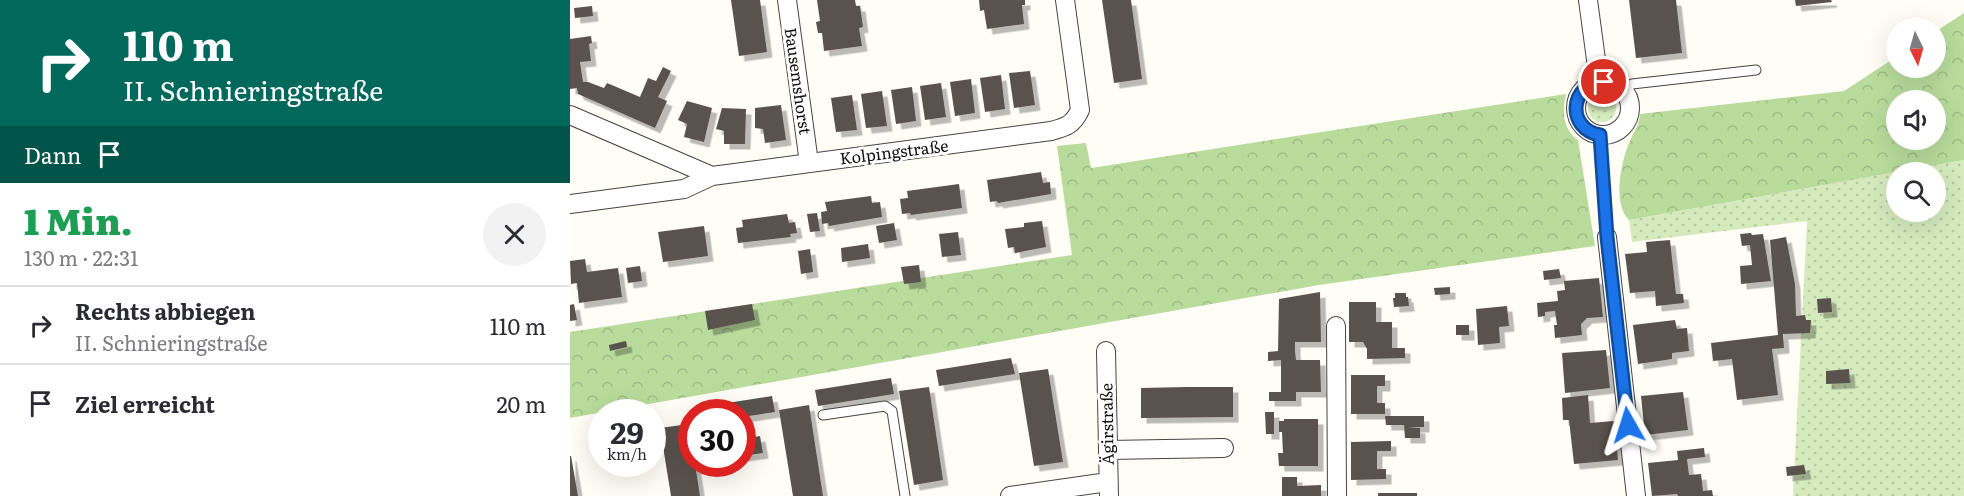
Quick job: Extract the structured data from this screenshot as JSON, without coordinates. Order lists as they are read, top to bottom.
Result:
{
  "streets": {
    "street": ["Bausemshorst", "Kolpingstraße", "Ägirstraße"]
  },
  "crossings": [
    ["Bausemshorst", "Kolpingstraße"]
  ],
  "north": "bottom",
  "page": {
    "turn": ["110 m", "II. Schnieringstraße"],
    "then": "Dann",
    "heading": ["1 Min.", "130 m · 22:31"],
    "list": [
      {
        "name": "Rechts abbiegen",
        "note": "II. Schnieringstraße",
        "value": "110 m"
      },
      {
        "name": "Ziel erreicht",
        "value": "20 m"
      }
    ],
    "speed": "29 km/h",
    "limit": "30"
  }
}
